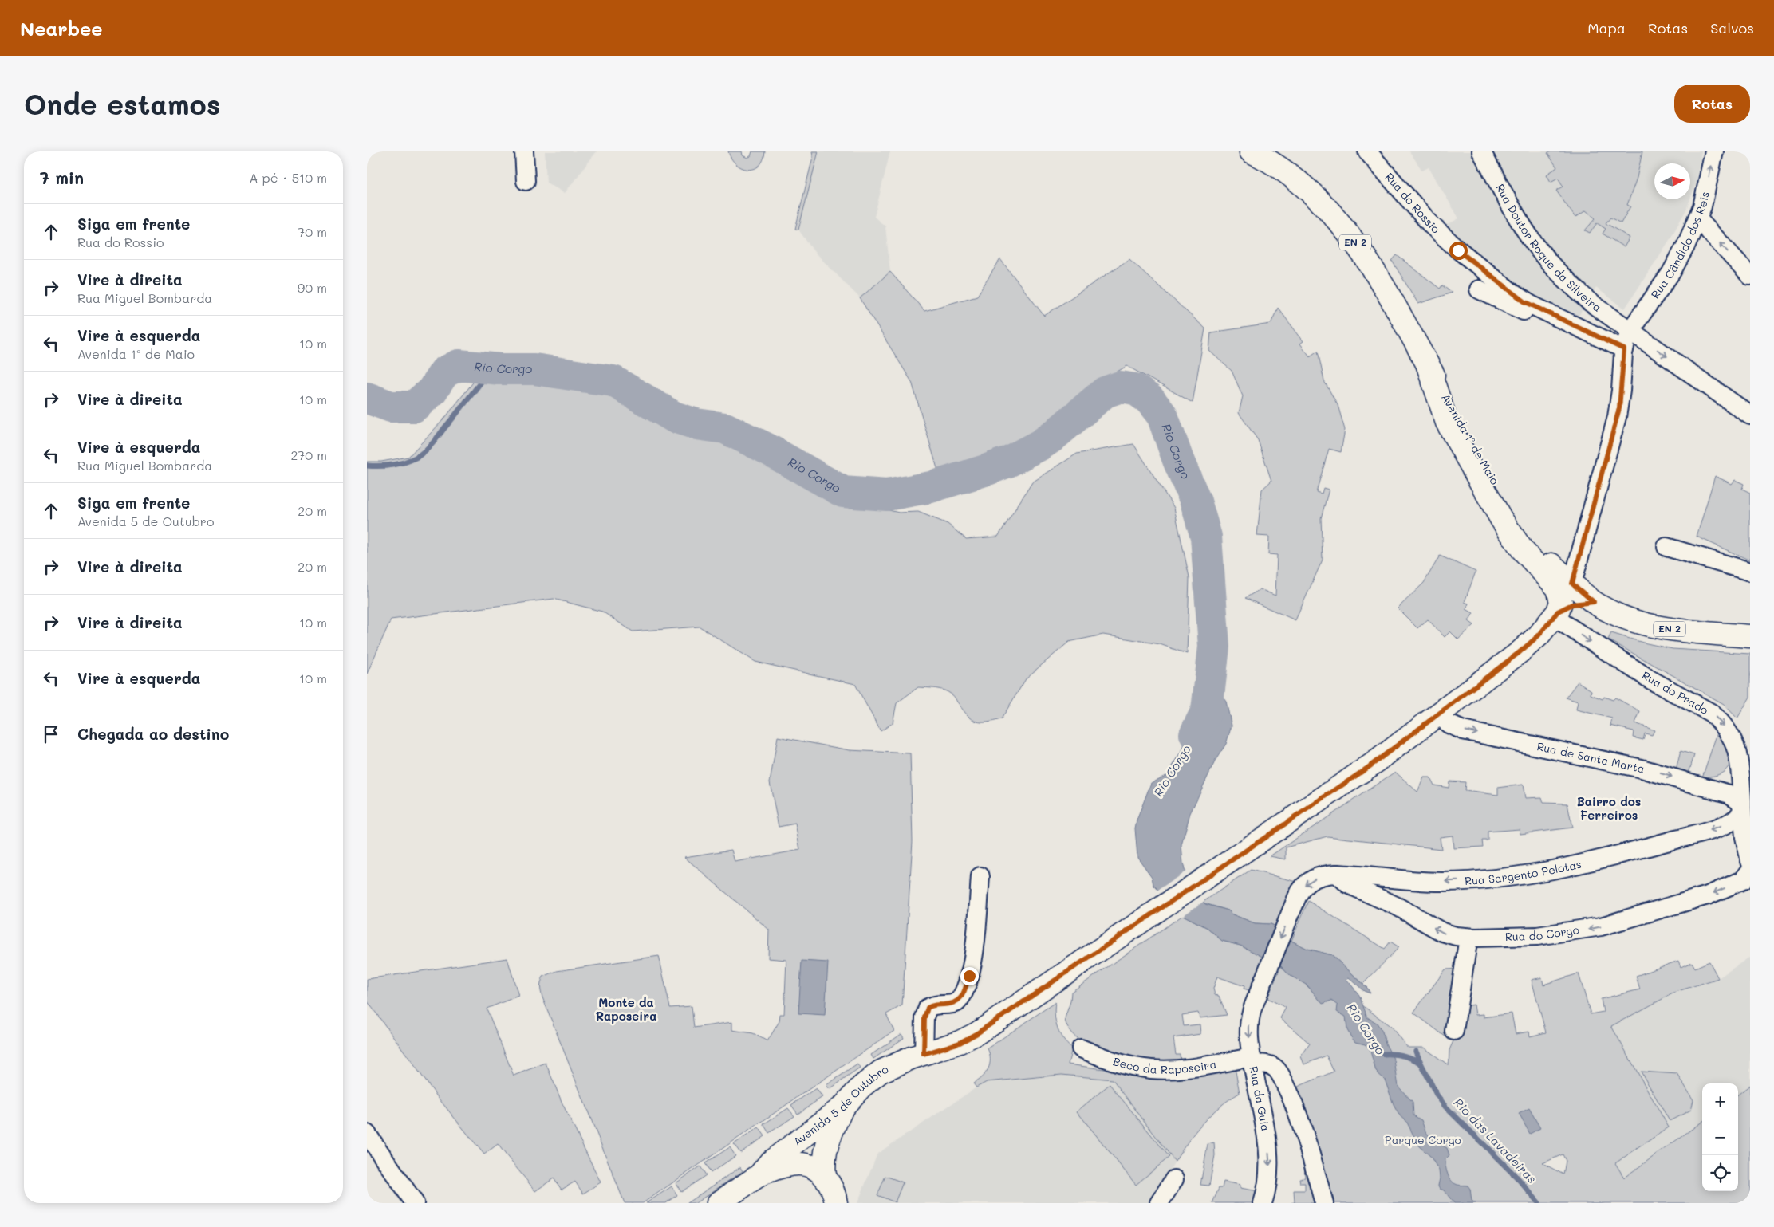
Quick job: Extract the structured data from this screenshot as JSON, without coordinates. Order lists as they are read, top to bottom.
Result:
{
  "streets": {
    "main road": ["EN 2", "Avenida 1º de Maio", "Avenida 5 de Outubro"],
    "street": [
      "Rua do Rossio",
      "Rua Cândido dos Reis",
      "Rua Doutor Roque da Silveira",
      "Rua do Prado",
      "Rua de Santa Marta",
      "Rua Sargento Pelotas",
      "Rua do Corgo",
      "Beco da Raposeira",
      "Rua da Guia"
    ]
  },
  "crossings": [
    ["Rua do Rossio", "Rua Cândido dos Reis"],
    ["Rua Cândido dos Reis", "Rua Doutor Roque da Silveira"],
    ["Rua Cândido dos Reis", "Avenida 1º de Maio"],
    ["Rua do Prado", "Rua de Santa Marta"],
    ["Rua do Prado", "Rua Sargento Pelotas"],
    ["Rua do Prado", "Avenida 5 de Outubro"],
    ["Rua de Santa Marta", "Rua Sargento Pelotas"],
    ["Rua de Santa Marta", "Avenida 5 de Outubro"],
    ["Rua Sargento Pelotas", "Rua do Corgo"],
    ["Rua Sargento Pelotas", "Rua da Guia"],
    ["Beco da Raposeira", "Rua da Guia"]
  ],
  "one_way": [
    "Rua do Prado",
    "Rua de Santa Marta",
    "Rua Sargento Pelotas",
    "Rua do Corgo",
    "Rua da Guia"
  ],
  "districts": ["Bairro dos Ferreiros", "Monte da Raposeira"],
  "water": ["Rio Corgo", "Rio das Lavadeiras"],
  "parks": ["Parque Corgo"],
  "north": "right",
  "page": {
    "header": "Nearbee",
    "nav": ["Mapa", "Rotas", "Salvos"],
    "buttons": "Rotas",
    "title": "Onde estamos",
    "heading": ["7 min", "A pé · 510 m"],
    "list": [
      ["Siga em frente", "Rua do Rossio", "70 m"],
      ["Vire à direita", "Rua Miguel Bombarda", "90 m"],
      ["Vire à esquerda", "Avenida 1º de Maio", "10 m"],
      ["Vire à direita", "10 m"],
      ["Vire à esquerda", "Rua Miguel Bombarda", "270 m"],
      ["Siga em frente", "Avenida 5 de Outubro", "20 m"],
      ["Vire à direita", "20 m"],
      ["Vire à direita", "10 m"],
      ["Vire à esquerda", "10 m"],
      "Chegada ao destino"
    ],
    "map_buttons": ["+", "−"]
  }
}
